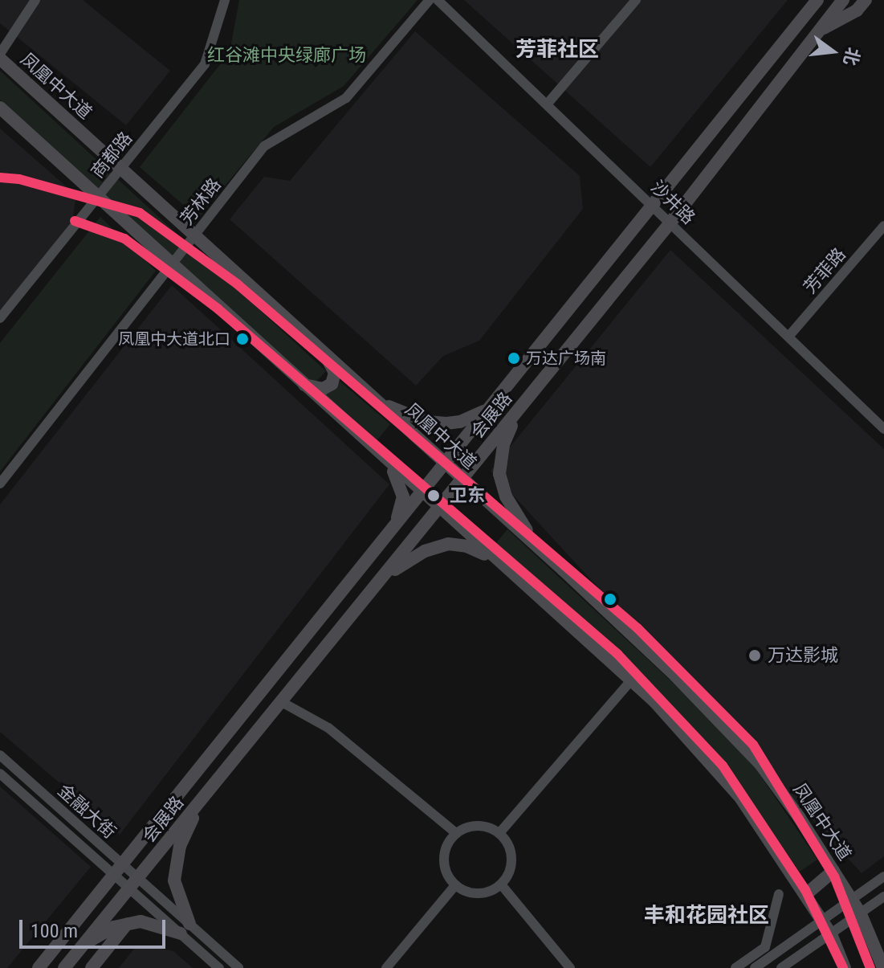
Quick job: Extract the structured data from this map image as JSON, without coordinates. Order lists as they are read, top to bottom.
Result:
{
  "streets": {
    "main road": ["凤凰中大道", "会展路"],
    "street": [
      "商都路",
      "芳林路",
      "沙井路",
      "芳菲路",
      "金融大街"
    ]
  },
  "crossings": [
    ["凤凰中大道", "商都路"],
    ["凤凰中大道", "芳林路"],
    ["凤凰中大道", "会展路"],
    ["沙井路", "芳菲路"],
    ["沙井路", "会展路"],
    ["会展路", "金融大街"]
  ],
  "districts": ["芳菲社区", "丰和花园社区"],
  "parks": ["红谷滩中央绿廊广场"],
  "places": [
    "凤凰中大道北口",
    "万达广场南",
    "卫东",
    "万达影城"
  ],
  "scale_bar": "100 m",
  "north": "right"
}
